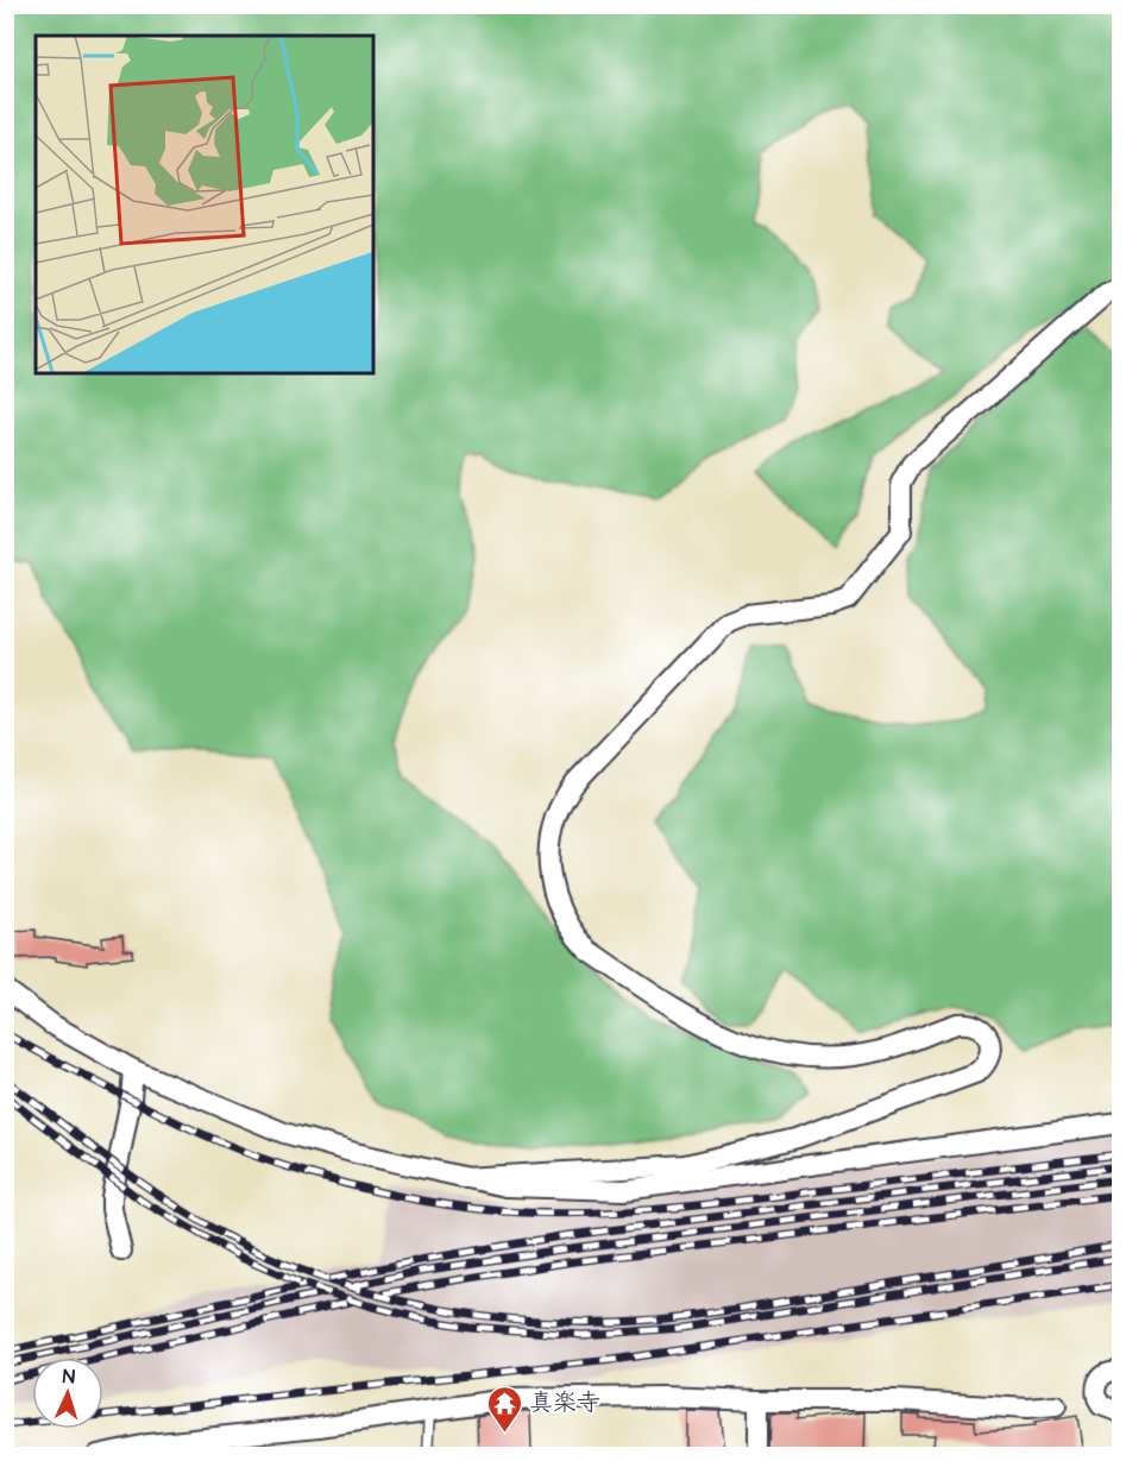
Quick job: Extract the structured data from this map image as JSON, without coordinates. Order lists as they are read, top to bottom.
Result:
{
  "places": {
    "temple": ["真楽寺"]
  },
  "north": "top"
}
